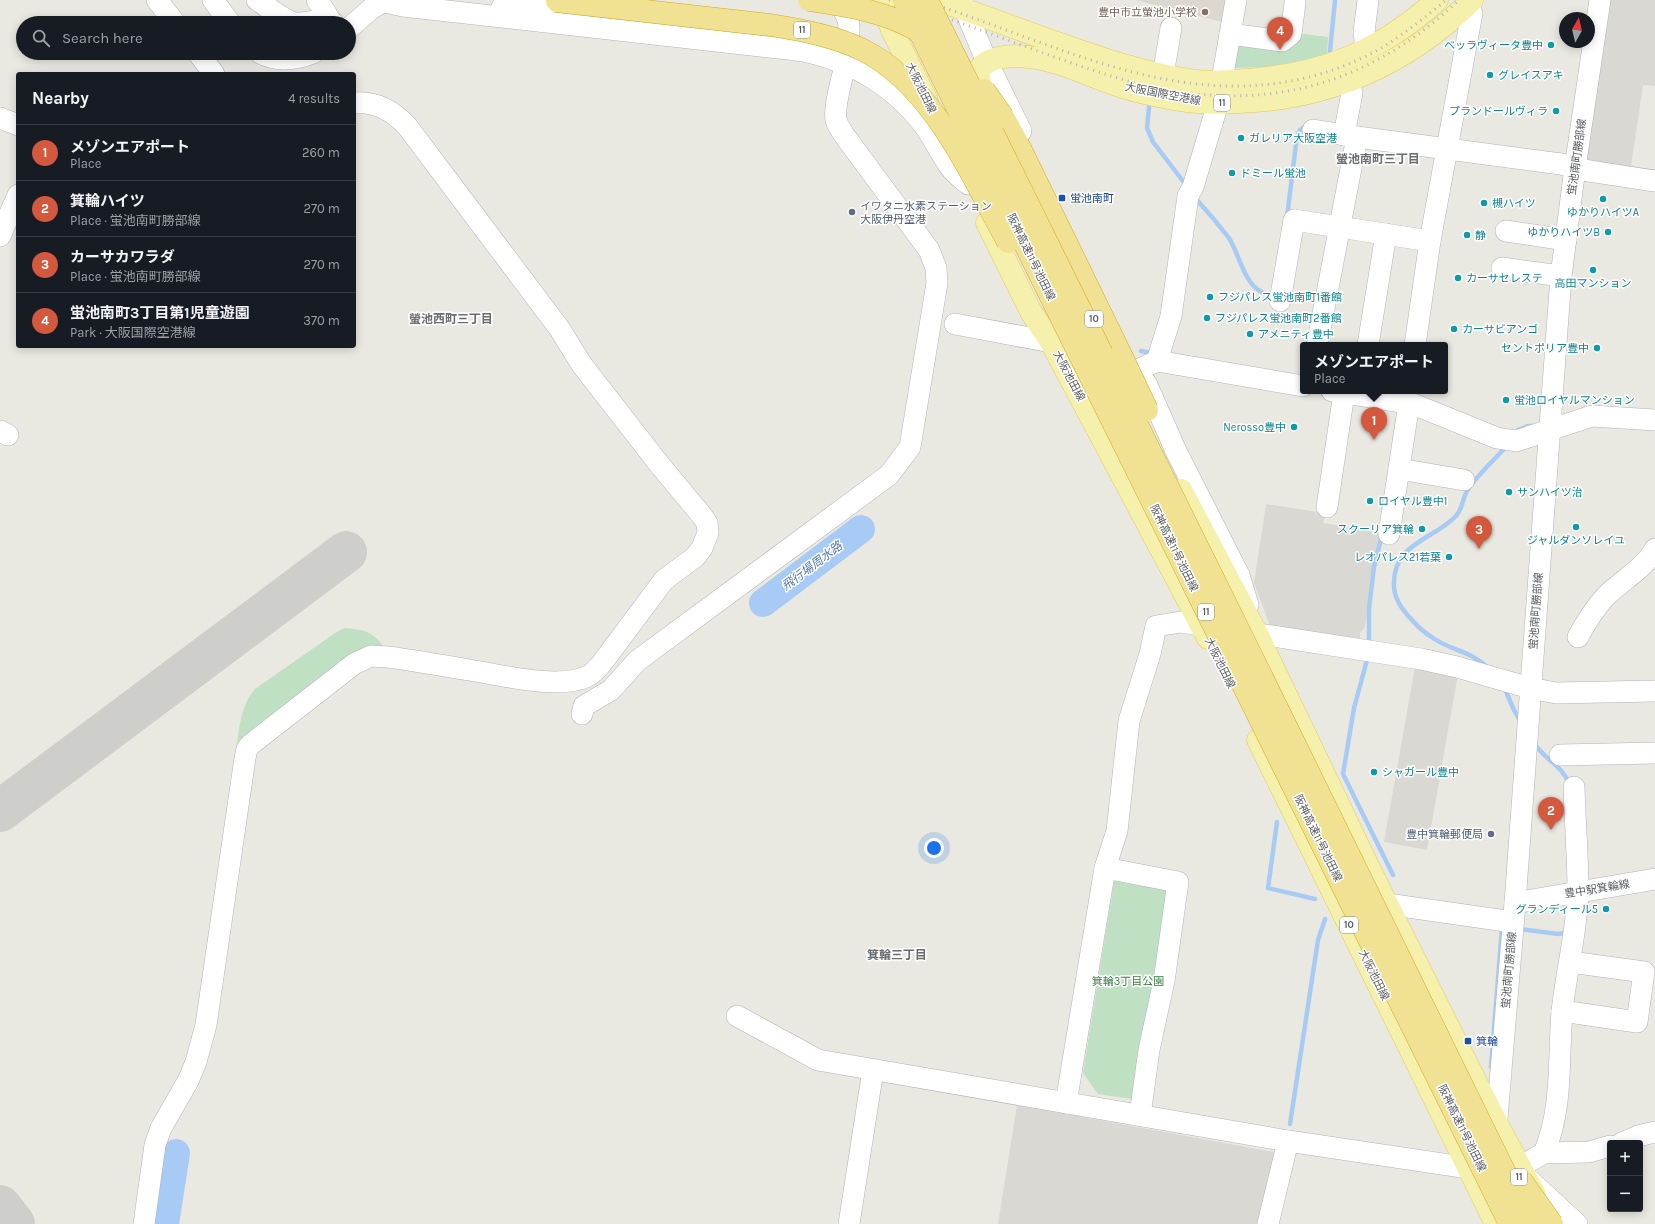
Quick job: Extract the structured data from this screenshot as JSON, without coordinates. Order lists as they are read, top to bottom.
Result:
{
  "streets": {
    "highway": ["11", "阪神高速11号池田線"],
    "main road": ["大阪池田線", "大阪国際空港線", "10"],
    "street": ["蛍池南町勝部線", "豊中駅箕輪線"]
  },
  "crossings": [
    ["11", "蛍池南町勝部線"],
    ["11", "阪神高速11号池田線"],
    ["11", "10"],
    ["大阪池田線", "蛍池南町勝部線"],
    ["大阪池田線", "阪神高速11号池田線"],
    ["大阪国際空港線", "10"],
    ["蛍池南町勝部線", "阪神高速11号池田線"],
    ["蛍池南町勝部線", "10"],
    ["蛍池南町勝部線", "豊中駅箕輪線"],
    ["阪神高速11号池田線", "10"],
    ["10", "豊中駅箕輪線"]
  ],
  "districts": ["螢池南町三丁目", "螢池西町三丁目", "箕輪三丁目"],
  "water": ["飛行場周水路"],
  "parks": ["箕輪3丁目公園"],
  "places": {
    "other": [
      "豊中市立螢池小学校",
      "ベッラヴィータ豊中",
      "グレイスアキ",
      "プランドールヴィラ",
      "ガレリア大阪空港",
      "ドミール蛍池",
      "ゆかりハイツA",
      "槻ハイツ",
      "イワタニ水素ステーション 大阪伊丹空港",
      "ゆかりハイツB",
      "静",
      "高田マンション",
      "カーサセレステ",
      "フジパレス蛍池南町1番館",
      "フジパレス蛍池南町2番館",
      "カーサビアンゴ",
      "アメニティ豊中",
      "セントポリア豊中",
      "蛍池ロイヤルマンション",
      "Nerosso豊中",
      "サンハイツ治",
      "ロイヤル豊中1",
      "ジャルダンソレイユ",
      "スクーリア箕輪",
      "レオパレス21若葉",
      "シャガール豊中",
      "豊中箕輪郵便局",
      "グランディール5"
    ],
    "transit": ["蛍池南町", "箕輪"]
  },
  "north": "top",
  "page": {
    "search": "Search here",
    "pins": [
      "4",
      "1",
      "3",
      "2"
    ],
    "heading": ["Nearby", "4 results"],
    "list": [
      {
        "mark": "1",
        "name": "メゾンエアポート",
        "note": "Place",
        "value": "260 m"
      },
      {
        "mark": "2",
        "name": "箕輪ハイツ",
        "note": "Place · 蛍池南町勝部線",
        "value": "270 m"
      },
      {
        "mark": "3",
        "name": "カーサカワラダ",
        "note": "Place · 蛍池南町勝部線",
        "value": "270 m"
      },
      {
        "mark": "4",
        "name": "蛍池南町3丁目第1児童遊園",
        "note": "Park · 大阪国際空港線",
        "value": "370 m"
      }
    ],
    "popup": ["メゾンエアポート", "Place"],
    "map_buttons": ["+", "−"]
  }
}
